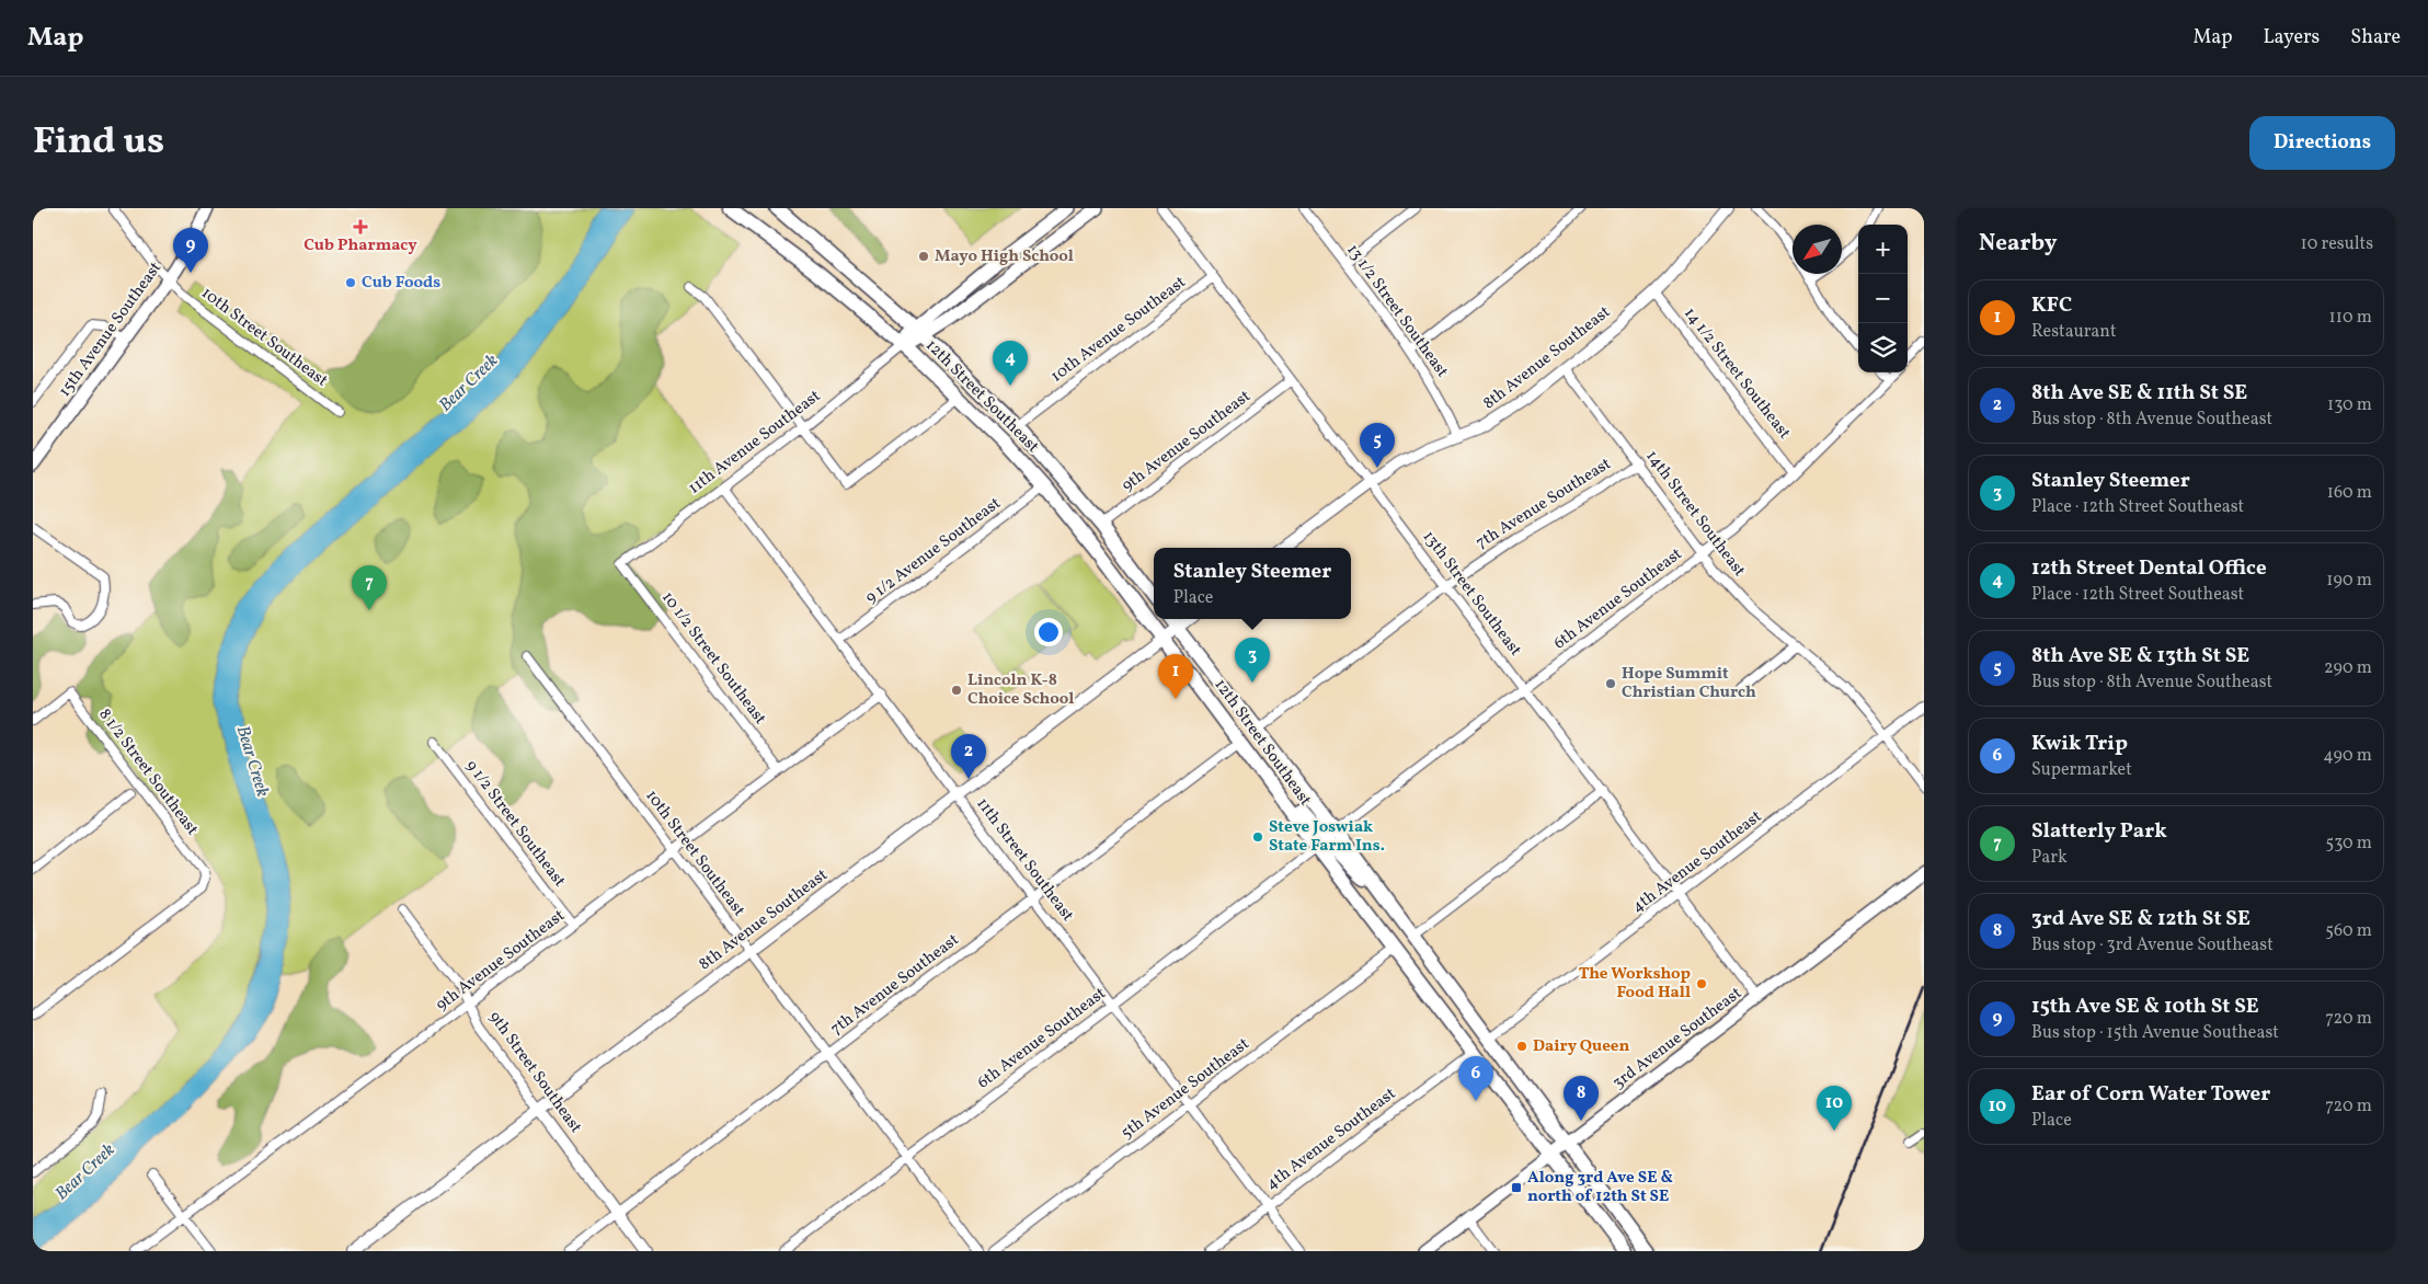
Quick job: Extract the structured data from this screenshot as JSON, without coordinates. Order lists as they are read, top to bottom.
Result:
{
  "streets": {
    "main road": [
      "15th Avenue Southeast",
      "12th Street Southeast",
      "11th Avenue Southeast",
      "3rd Avenue Southeast"
    ],
    "street": [
      "13 1/2 Street Southeast",
      "10th Avenue Southeast",
      "10th Street Southeast",
      "8th Avenue Southeast",
      "14 1/2 Street Southeast",
      "9th Avenue Southeast",
      "7th Avenue Southeast",
      "14th Street Southeast",
      "9 1/2 Avenue Southeast",
      "13th Street Southeast",
      "6th Avenue Southeast",
      "10 1/2 Street Southeast",
      "8 1/2 Street Southeast",
      "9 1/2 Street Southeast",
      "11th Street Southeast",
      "4th Avenue Southeast",
      "9th Street Southeast",
      "5th Avenue Southeast"
    ]
  },
  "crossings": [
    ["13 1/2 Street Southeast", "8th Avenue Southeast"],
    ["15th Avenue Southeast", "10th Street Southeast"],
    ["10th Avenue Southeast", "12th Street Southeast"],
    ["10th Avenue Southeast", "13th Street Southeast"],
    ["10th Street Southeast", "8th Avenue Southeast"],
    ["10th Street Southeast", "9th Avenue Southeast"],
    ["10th Street Southeast", "7th Avenue Southeast"],
    ["10th Street Southeast", "6th Avenue Southeast"],
    ["8th Avenue Southeast", "14 1/2 Street Southeast"],
    ["8th Avenue Southeast", "12th Street Southeast"],
    ["8th Avenue Southeast", "14th Street Southeast"],
    ["8th Avenue Southeast", "13th Street Southeast"],
    ["8th Avenue Southeast", "11th Street Southeast"],
    ["8th Avenue Southeast", "9th Street Southeast"],
    ["14 1/2 Street Southeast", "6th Avenue Southeast"],
    ["12th Street Southeast", "9th Avenue Southeast"],
    ["12th Street Southeast", "11th Avenue Southeast"],
    ["12th Street Southeast", "7th Avenue Southeast"],
    ["12th Street Southeast", "9 1/2 Avenue Southeast"],
    ["12th Street Southeast", "6th Avenue Southeast"],
    ["12th Street Southeast", "4th Avenue Southeast"],
    ["12th Street Southeast", "3rd Avenue Southeast"],
    ["12th Street Southeast", "5th Avenue Southeast"],
    ["9th Avenue Southeast", "13th Street Southeast"],
    ["9th Avenue Southeast", "10 1/2 Street Southeast"],
    ["9th Avenue Southeast", "9 1/2 Street Southeast"],
    ["9th Avenue Southeast", "11th Street Southeast"],
    ["9th Avenue Southeast", "9th Street Southeast"],
    ["11th Avenue Southeast", "10 1/2 Street Southeast"],
    ["11th Avenue Southeast", "11th Street Southeast"],
    ["7th Avenue Southeast", "14th Street Southeast"],
    ["7th Avenue Southeast", "13th Street Southeast"],
    ["7th Avenue Southeast", "11th Street Southeast"],
    ["7th Avenue Southeast", "9th Street Southeast"],
    ["14th Street Southeast", "6th Avenue Southeast"],
    ["14th Street Southeast", "4th Avenue Southeast"],
    ["9 1/2 Avenue Southeast", "11th Street Southeast"],
    ["13th Street Southeast", "6th Avenue Southeast"],
    ["13th Street Southeast", "4th Avenue Southeast"],
    ["13th Street Southeast", "3rd Avenue Southeast"],
    ["6th Avenue Southeast", "11th Street Southeast"],
    ["11th Street Southeast", "4th Avenue Southeast"],
    ["11th Street Southeast", "5th Avenue Southeast"]
  ],
  "water": ["Bear Creek"],
  "places": {
    "health": ["Cub Pharmacy"],
    "other": [
      "Mayo High School",
      "Cub Foods",
      "Hope Summit Christian Church",
      "Lincoln K-8 Choice School",
      "Steve Joswiak State Farm Ins.",
      "The Workshop Food Hall",
      "Dairy Queen"
    ],
    "transit": ["Along 3rd Ave SE & north of 12th St SE"]
  },
  "north": "bottom left",
  "page": {
    "header": "Map",
    "nav": ["Map", "Layers", "Share"],
    "title": "Find us",
    "buttons": "Directions",
    "heading": ["Nearby", "10 results"],
    "map_buttons": ["+", "−"],
    "pins": [
      "9",
      "4",
      "5",
      "7",
      "3",
      "1",
      "2",
      "6",
      "8",
      "10"
    ],
    "list": [
      {
        "mark": "1",
        "name": "KFC",
        "note": "Restaurant",
        "value": "110 m"
      },
      {
        "mark": "2",
        "name": "8th Ave SE & 11th St SE",
        "note": "Bus stop · 8th Avenue Southeast",
        "value": "130 m"
      },
      {
        "mark": "3",
        "name": "Stanley Steemer",
        "note": "Place · 12th Street Southeast",
        "value": "160 m"
      },
      {
        "mark": "4",
        "name": "12th Street Dental Office",
        "note": "Place · 12th Street Southeast",
        "value": "190 m"
      },
      {
        "mark": "5",
        "name": "8th Ave SE & 13th St SE",
        "note": "Bus stop · 8th Avenue Southeast",
        "value": "290 m"
      },
      {
        "mark": "6",
        "name": "Kwik Trip",
        "note": "Supermarket",
        "value": "490 m"
      },
      {
        "mark": "7",
        "name": "Slatterly Park",
        "note": "Park",
        "value": "530 m"
      },
      {
        "mark": "8",
        "name": "3rd Ave SE & 12th St SE",
        "note": "Bus stop · 3rd Avenue Southeast",
        "value": "560 m"
      },
      {
        "mark": "9",
        "name": "15th Ave SE & 10th St SE",
        "note": "Bus stop · 15th Avenue Southeast",
        "value": "720 m"
      },
      {
        "mark": "10",
        "name": "Ear of Corn Water Tower",
        "note": "Place",
        "value": "720 m"
      }
    ],
    "popup": ["Stanley Steemer", "Place"]
  }
}
